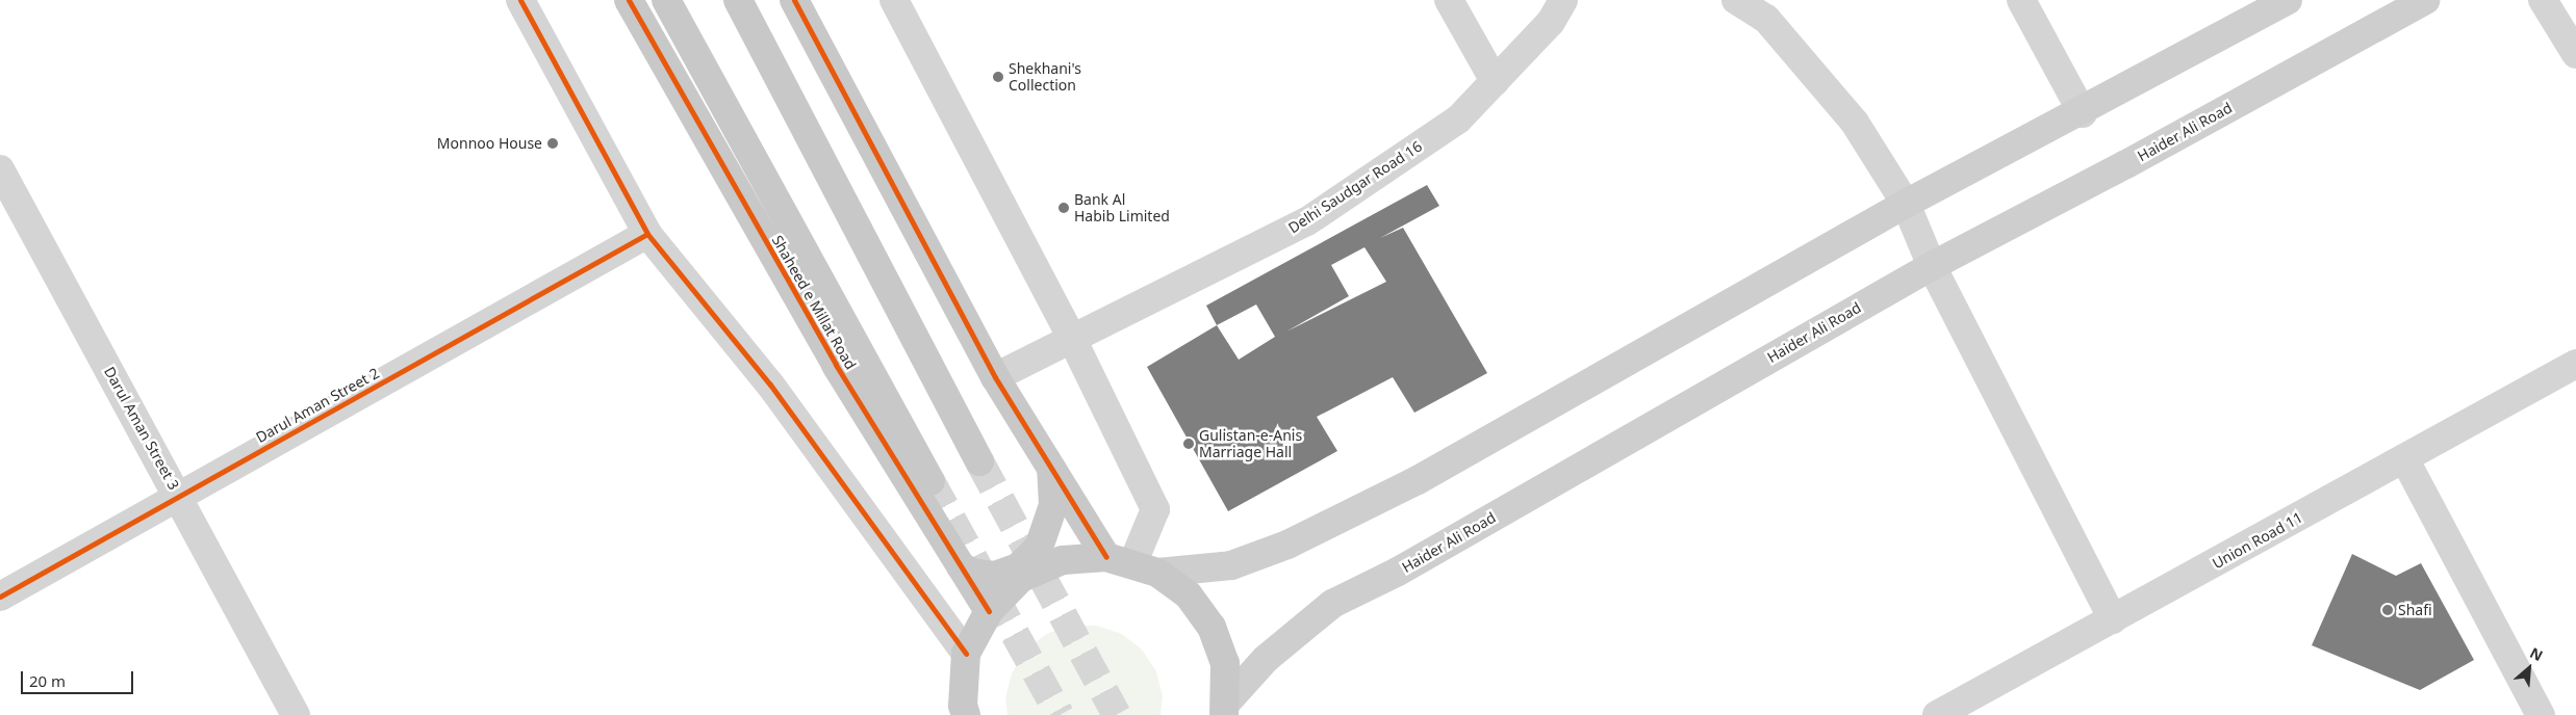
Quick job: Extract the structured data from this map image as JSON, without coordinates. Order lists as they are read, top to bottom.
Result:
{
  "streets": {
    "main road": ["Haider Ali Road", "Shaheed e Millat Road"],
    "street": [
      "Delhi Saudgar Road 16",
      "Darul Aman Street 2",
      "Darul Aman Street 3",
      "Union Road 11"
    ]
  },
  "crossings": [
    ["Darul Aman Street 2", "Darul Aman Street 3"]
  ],
  "places": [
    "Shekhani's Collection",
    "Monnoo House",
    "Bank Al Habib Limited",
    "Gulistan-e-Anis Marriage Hall",
    "Shafi"
  ],
  "scale_bar": "20 m",
  "north": "top right"
}
